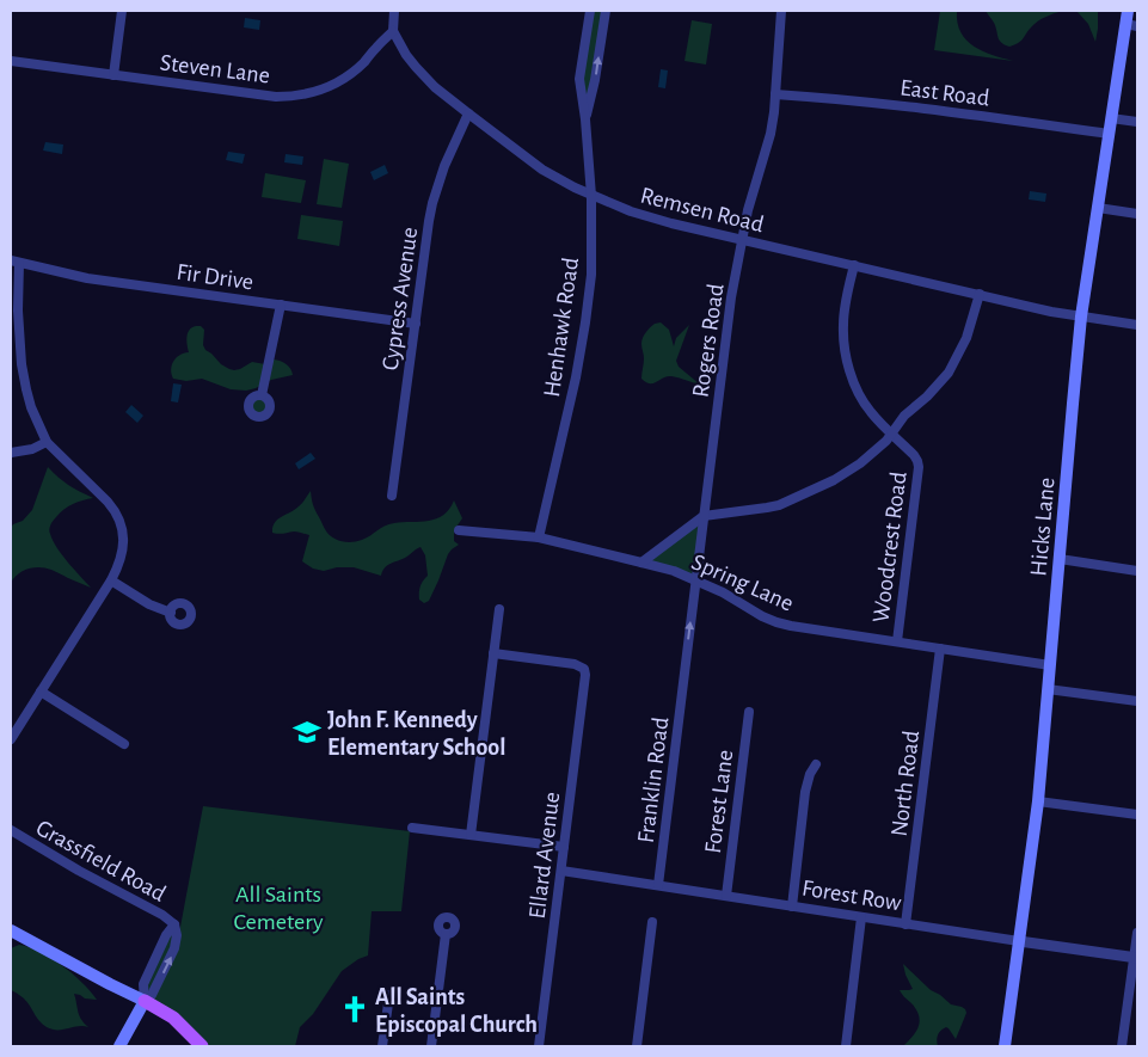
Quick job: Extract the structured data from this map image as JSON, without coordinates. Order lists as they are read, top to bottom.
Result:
{
  "streets": {
    "main road": ["Hicks Lane"],
    "street": [
      "Steven Lane",
      "East Road",
      "Remsen Road",
      "Fir Drive",
      "Cypress Avenue",
      "Henhawk Road",
      "Rogers Road",
      "Woodcrest Road",
      "Spring Lane",
      "Franklin Road",
      "North Road",
      "Forest Lane",
      "Ellard Avenue",
      "Grassfield Road",
      "Forest Row"
    ]
  },
  "crossings": [
    ["Steven Lane", "Remsen Road"],
    ["East Road", "Rogers Road"],
    ["East Road", "Hicks Lane"],
    ["Remsen Road", "Cypress Avenue"],
    ["Remsen Road", "Henhawk Road"],
    ["Remsen Road", "Rogers Road"],
    ["Remsen Road", "Hicks Lane"],
    ["Remsen Road", "Woodcrest Road"],
    ["Fir Drive", "Cypress Avenue"],
    ["Henhawk Road", "Spring Lane"],
    ["Rogers Road", "Spring Lane"],
    ["Rogers Road", "Franklin Road"],
    ["Hicks Lane", "Spring Lane"],
    ["Hicks Lane", "Forest Row"],
    ["Woodcrest Road", "Spring Lane"],
    ["Spring Lane", "North Road"],
    ["Franklin Road", "Forest Row"],
    ["North Road", "Forest Row"],
    ["Forest Lane", "Forest Row"],
    ["Ellard Avenue", "Forest Row"]
  ],
  "parks": ["All Saints Cemetery"],
  "places": {
    "school or university": ["John F. Kennedy Elementary School"],
    "church": ["All Saints Episcopal Church"]
  }
}
